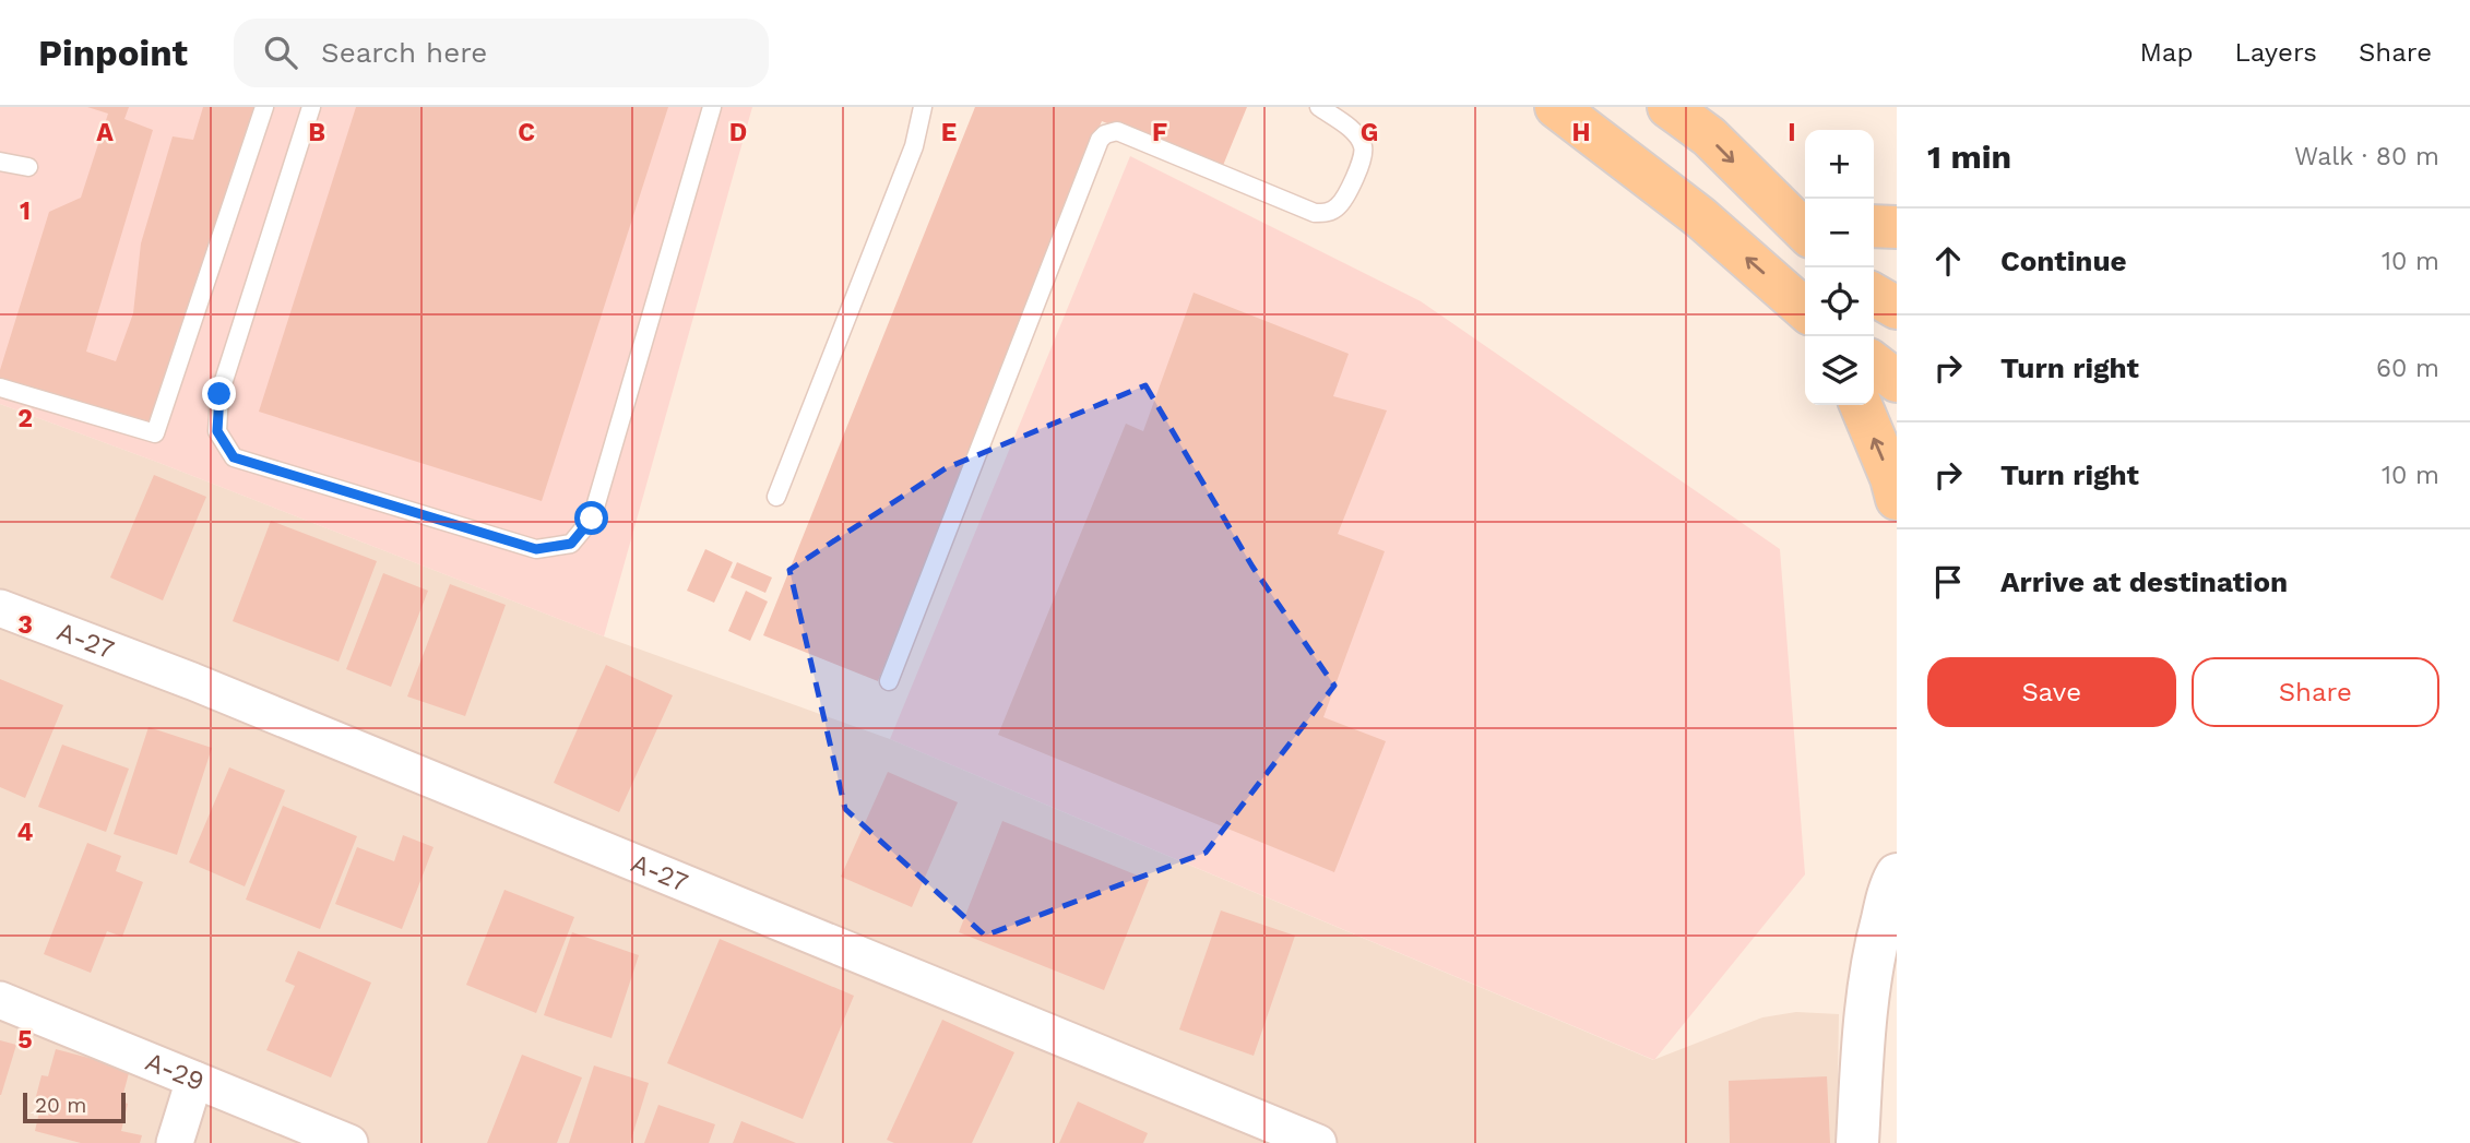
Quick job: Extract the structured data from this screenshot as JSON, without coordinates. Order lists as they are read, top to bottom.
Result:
{
  "streets": {
    "street": ["A-27", "A-29"]
  },
  "scale_bar": "20 m",
  "page": {
    "header": "Pinpoint",
    "search": "Search here",
    "nav": ["Map", "Layers", "Share"],
    "heading": ["1 min", "Walk · 80 m"],
    "map_buttons": ["+", "−"],
    "list": [
      ["Continue", "10 m"],
      ["Turn right", "60 m"],
      ["Turn right", "10 m"],
      "Arrive at destination"
    ],
    "buttons": ["Save", "Share"],
    "scale": "20 m"
  },
  "grid": {
    "columns": [
      "A",
      "B",
      "C",
      "D",
      "E",
      "F",
      "G",
      "H",
      "I"
    ],
    "rows": [
      "1",
      "2",
      "3",
      "4",
      "5"
    ]
  }
}
